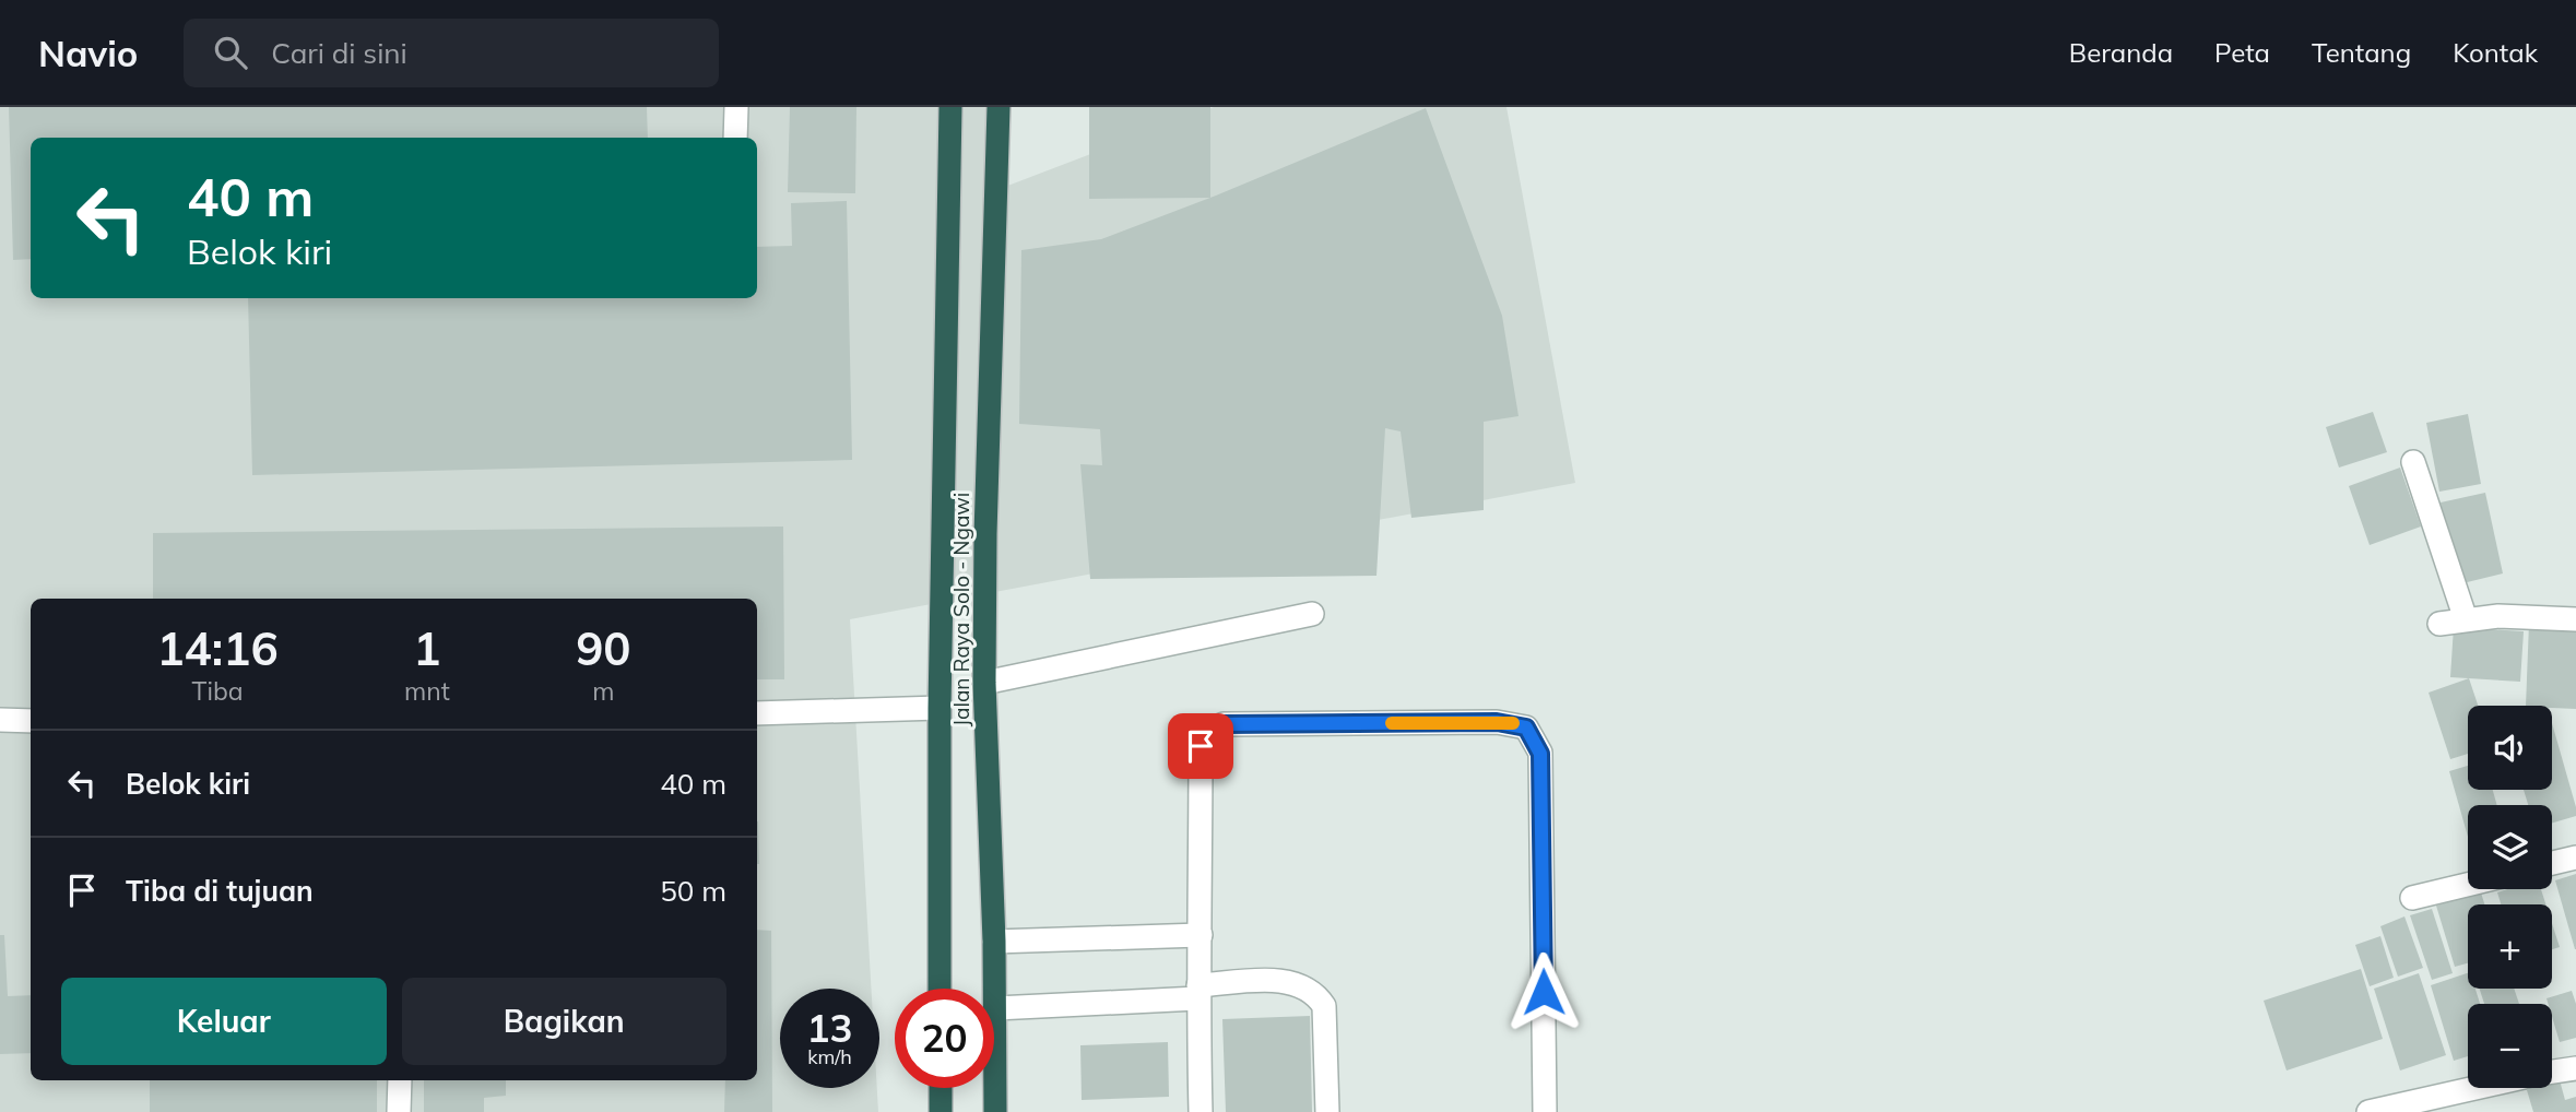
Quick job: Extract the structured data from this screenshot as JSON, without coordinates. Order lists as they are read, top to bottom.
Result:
{
  "streets": {
    "highway": ["Jalan Raya Solo - Ngawi"]
  },
  "page": {
    "header": "Navio",
    "search": "Cari di sini",
    "nav": [
      "Beranda",
      "Peta",
      "Tentang",
      "Kontak"
    ],
    "turn": ["40 m", "Belok kiri"],
    "eta": [
      "14:16",
      "Tiba",
      "1",
      "mnt",
      "90",
      "m"
    ],
    "map_buttons": ["+", "−"],
    "list": [
      {
        "name": "Belok kiri",
        "value": "40 m"
      },
      {
        "name": "Tiba di tujuan",
        "value": "50 m"
      }
    ],
    "buttons": ["Keluar", "Bagikan"],
    "speed": "13 km/h",
    "limit": "20"
  }
}
